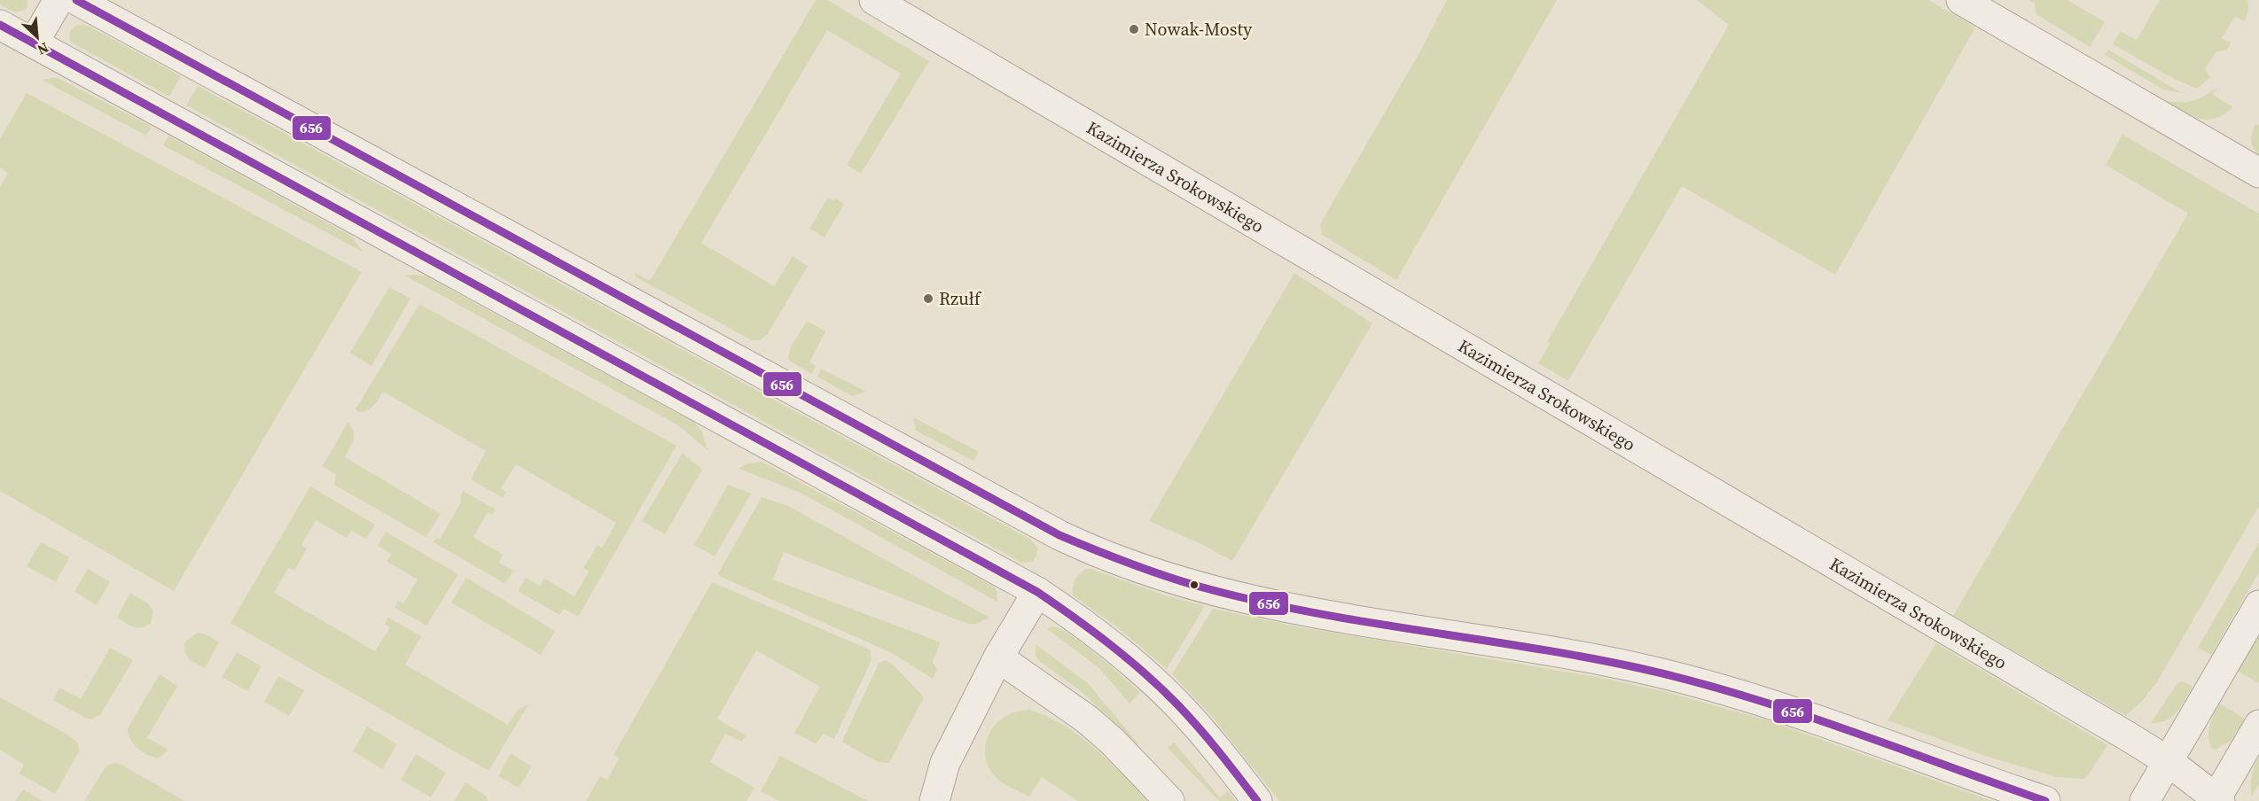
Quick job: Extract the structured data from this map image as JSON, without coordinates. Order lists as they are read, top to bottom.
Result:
{
  "streets": {
    "street": ["Kazimierza Srokowskiego"]
  },
  "places": ["Nowak-Mosty", "Rzułf"],
  "lines": ["transit line 656"],
  "north": "bottom right"
}
